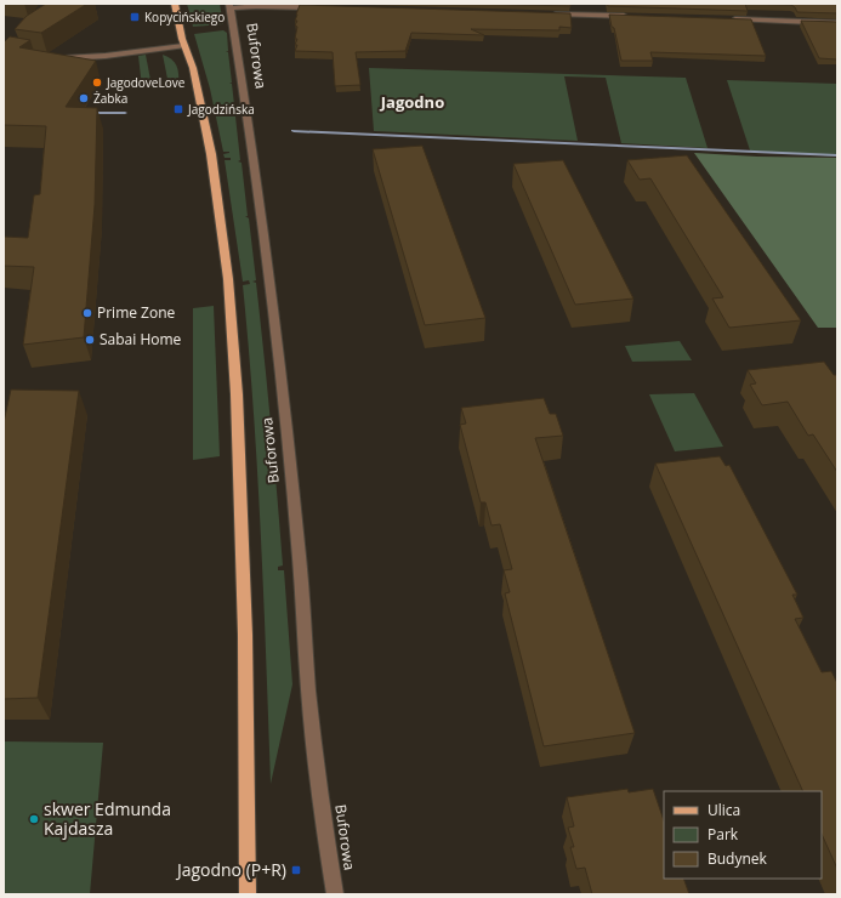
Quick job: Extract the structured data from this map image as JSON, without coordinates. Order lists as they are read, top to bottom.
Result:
{
  "streets": {
    "main road": ["Buforowa"]
  },
  "districts": ["Jagodno"],
  "places": {
    "transit": ["Kopycińskiego", "Jagodzińska", "Jagodno (P+R)"],
    "other": [
      "JagodoveLove",
      "Żabka",
      "Prime Zone",
      "Sabai Home",
      "skwer Edmunda Kajdasza"
    ]
  },
  "legend": ["Ulica", "Park", "Budynek"]
}
